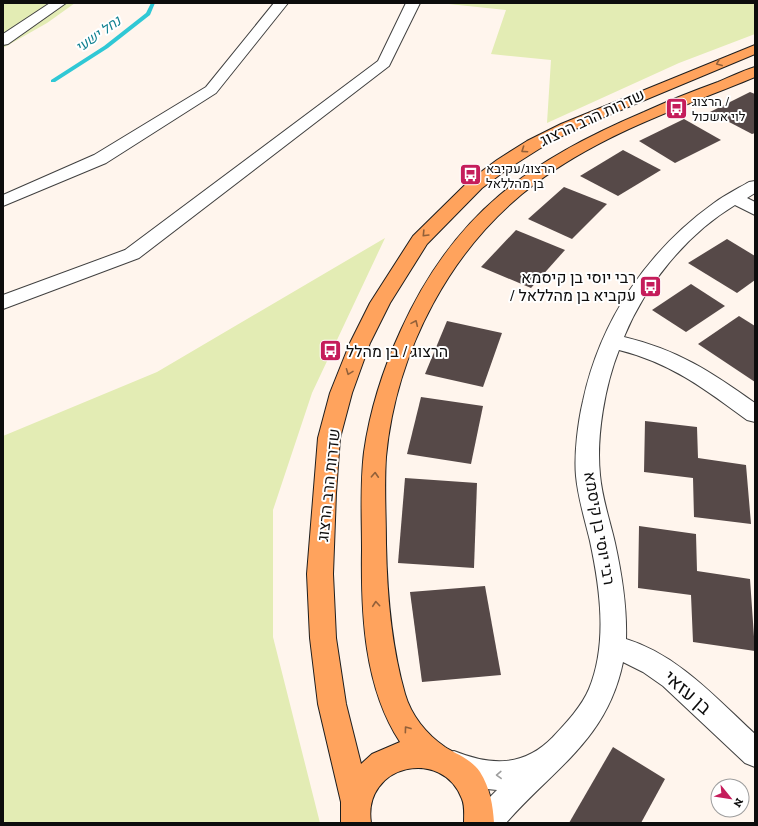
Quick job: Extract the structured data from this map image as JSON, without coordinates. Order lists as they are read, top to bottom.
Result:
{
  "streets": {
    "main road": ["שדרות הרב הרצוג"],
    "street": ["רבי יוסי בן קיסמא", "בן עזאי"]
  },
  "crossings": [
    ["שדרות הרב הרצוג", "רבי יוסי בן קיסמא"],
    ["רבי יוסי בן קיסמא", "בן עזאי"]
  ],
  "water": ["נחל ישעי"],
  "places": {
    "bus stop": [
      "הרצוג / לוי אשכול",
      "הרצוג/עקיבא בן מהללאל",
      "רבי יוסי בן קיסמא / עקביא בן מהללאל",
      "הרצוג / בן מהלל"
    ]
  },
  "north": "bottom right"
}
